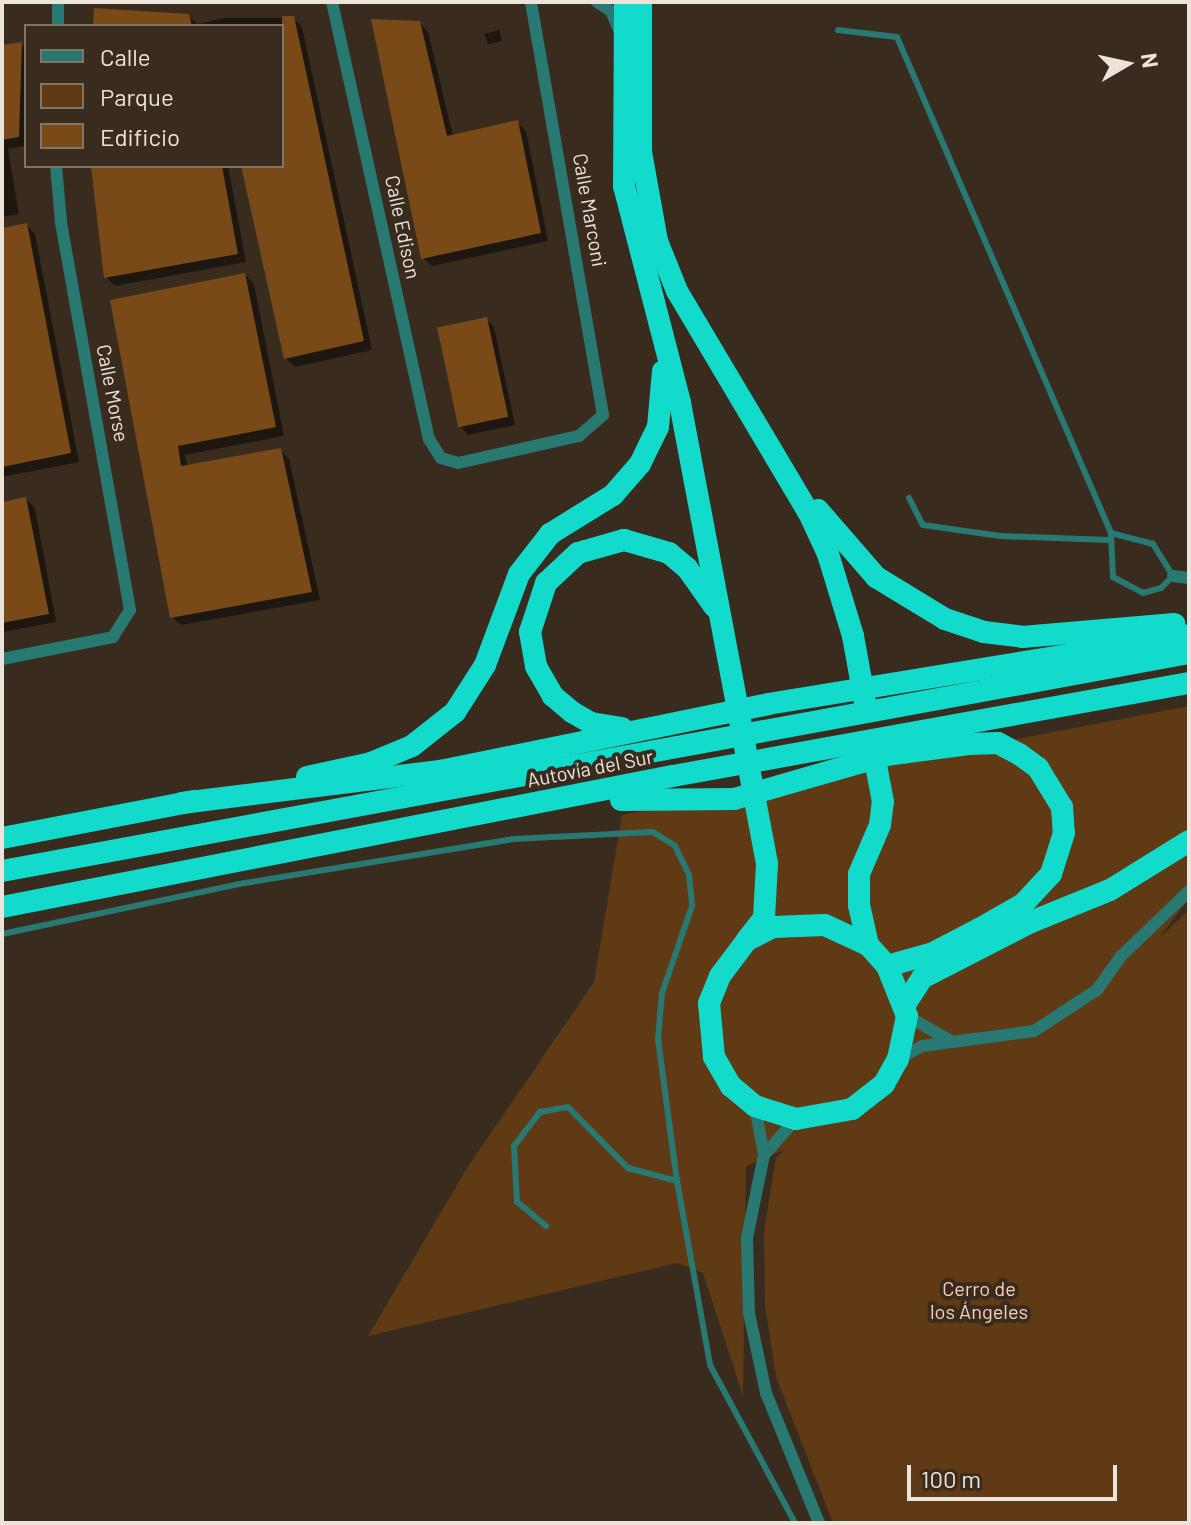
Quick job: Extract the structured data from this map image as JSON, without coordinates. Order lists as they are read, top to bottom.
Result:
{
  "streets": {
    "highway": ["Autovía del Sur"],
    "street": ["Calle Marconi", "Calle Edison", "Calle Morse"]
  },
  "crossings": [
    ["Calle Marconi", "Calle Edison"]
  ],
  "parks": ["Cerro de los Ángeles"],
  "legend": ["Calle", "Parque", "Edificio"],
  "scale_bar": "100 m",
  "north": "right"
}
